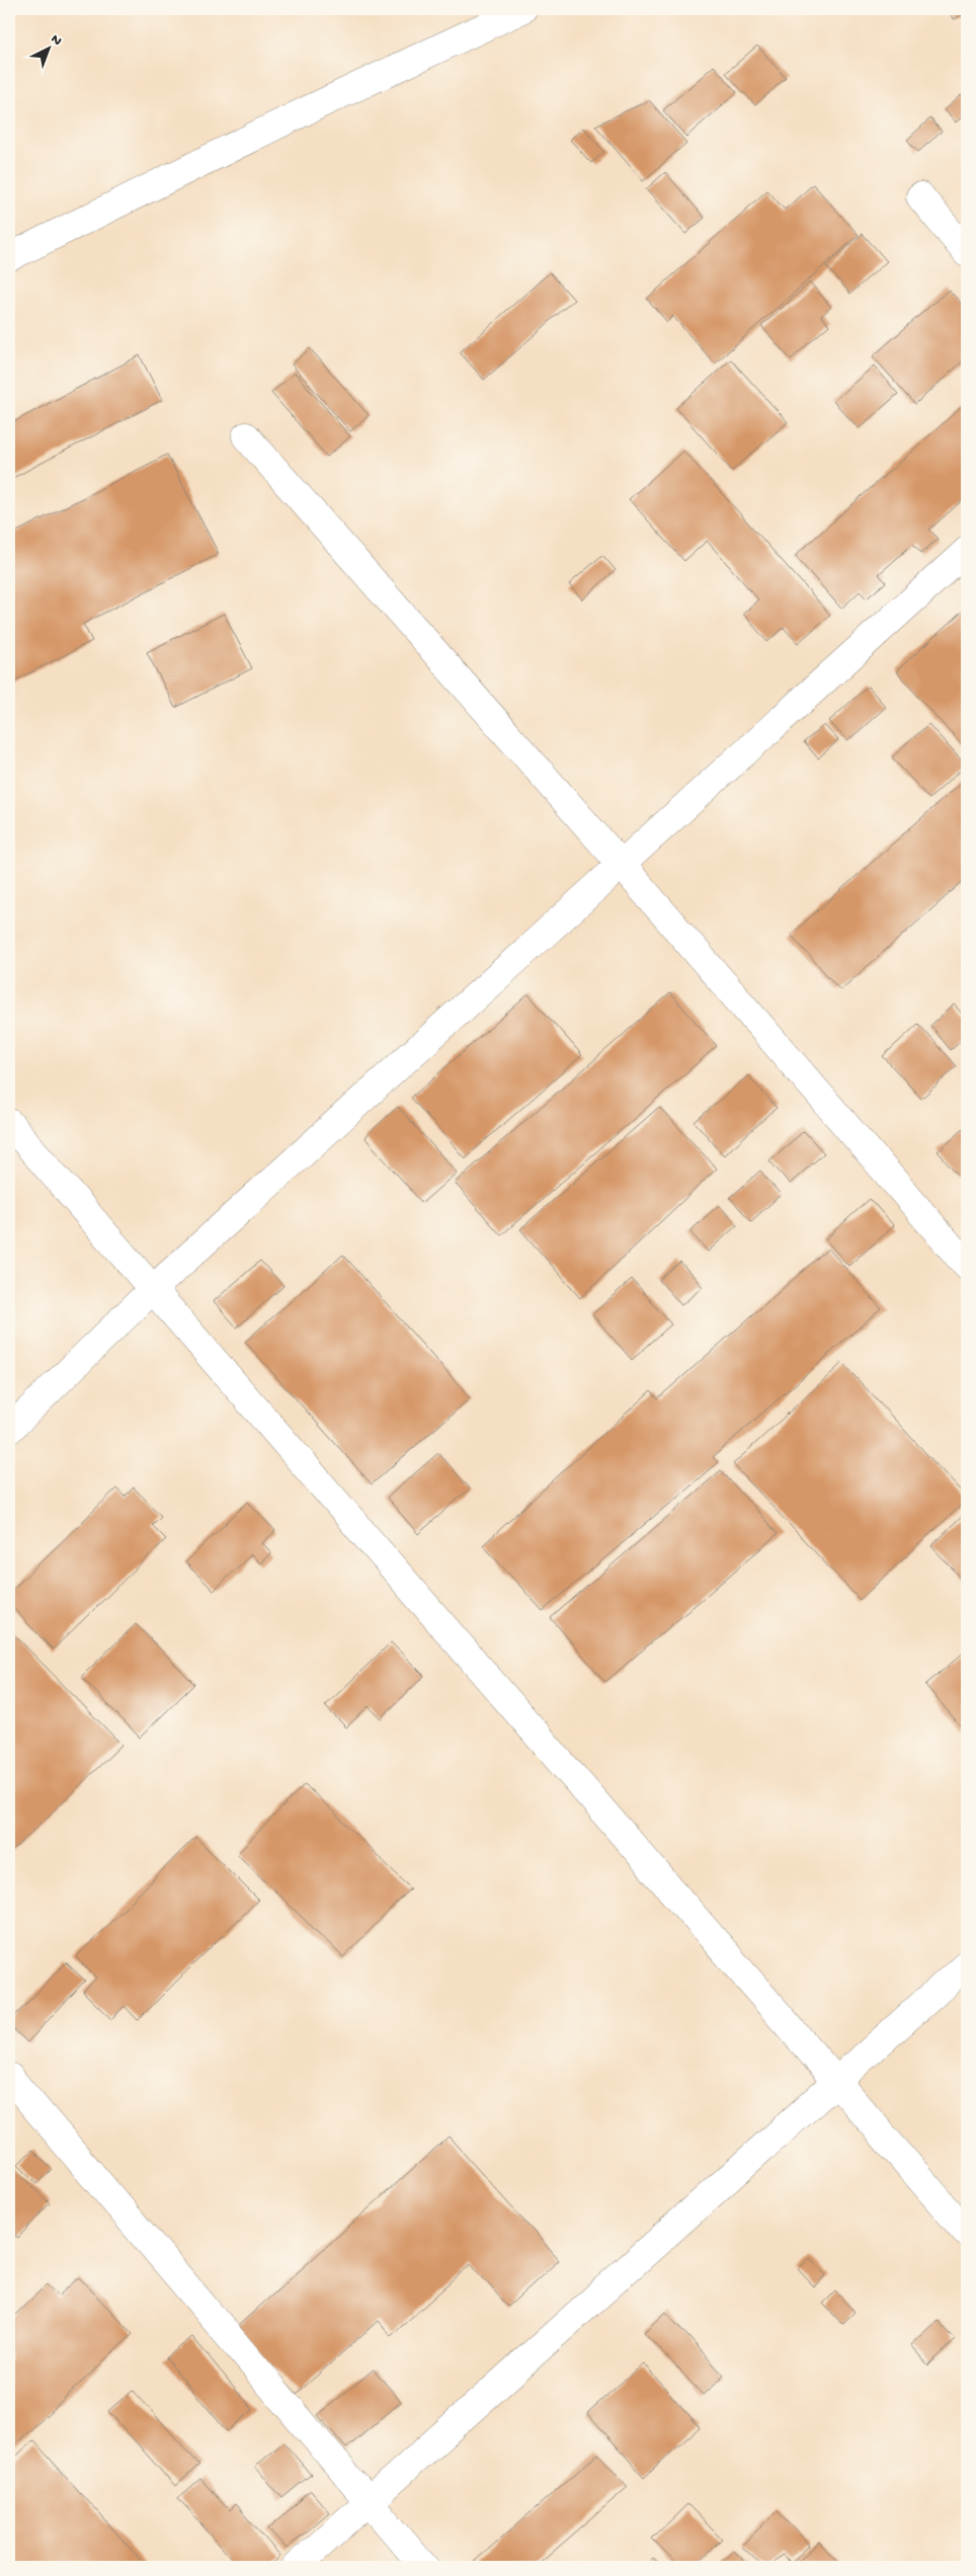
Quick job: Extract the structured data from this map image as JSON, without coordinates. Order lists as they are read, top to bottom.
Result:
{
  "north": "top right"
}
